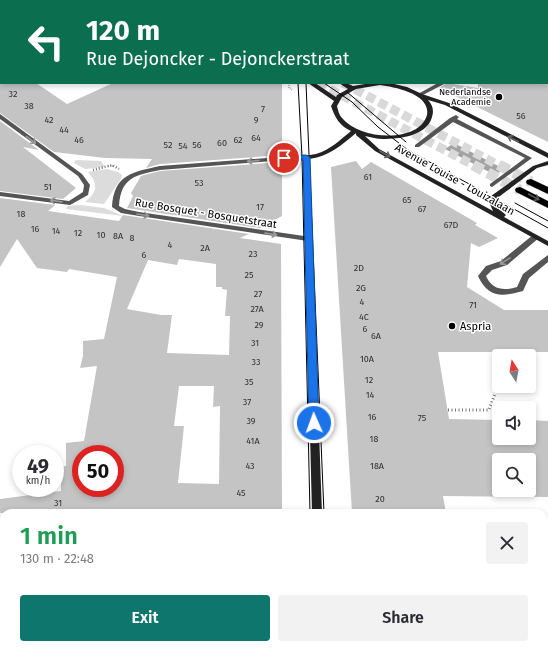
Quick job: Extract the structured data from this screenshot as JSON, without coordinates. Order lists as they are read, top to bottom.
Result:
{
  "streets": {
    "highway": ["Avenue Louise - Louizalaan"],
    "street": ["Rue Bosquet - Bosquetstraat"]
  },
  "one_way": ["Avenue Louise - Louizalaan"],
  "places": ["Nederlandse Academie", "Aspria"],
  "house_numbers": [
    "32",
    "38",
    "7",
    "56",
    "42",
    "9",
    "44",
    "64",
    "46",
    "62",
    "60",
    "52",
    "56",
    "54",
    "61",
    "53",
    "51",
    "65",
    "17",
    "67",
    "18",
    "67D",
    "16",
    "14",
    "12",
    "10",
    "8A",
    "8",
    "4",
    "2A",
    "23",
    "6",
    "2D",
    "25",
    "2G",
    "27",
    "4",
    "71",
    "27A",
    "4C",
    "29",
    "6",
    "6A",
    "31",
    "10A",
    "33",
    "12",
    "35",
    "14",
    "37",
    "16",
    "75",
    "39",
    "18",
    "41A",
    "43",
    "18A",
    "45",
    "20",
    "31"
  ],
  "north": "top",
  "page": {
    "turn": ["120 m", "Rue Dejoncker - Dejonckerstraat"],
    "speed": "49 km/h",
    "limit": "50",
    "heading": ["1 min", "130 m · 22:48"],
    "buttons": ["Exit", "Share"]
  }
}
